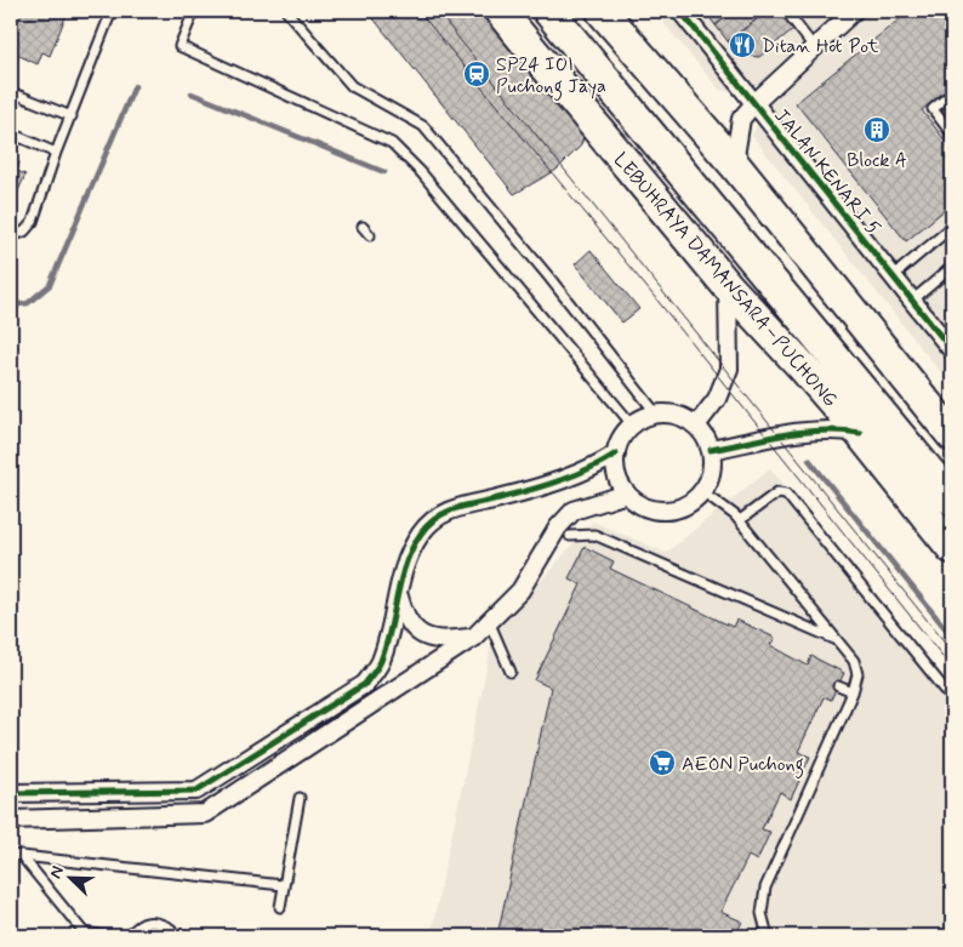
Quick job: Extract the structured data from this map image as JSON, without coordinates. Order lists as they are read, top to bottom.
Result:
{
  "streets": {
    "highway": ["LEBUHRAYA DAMANSARA–PUCHONG"],
    "street": ["JALAN KENARI 5"]
  },
  "places": {
    "restaurant": ["Ditan Hot Pot"],
    "station": ["SP24 IOI Puchong Jaya"],
    "building": ["Block A"],
    "supermarket": ["AEON Puchong"]
  },
  "north": "top left"
}
